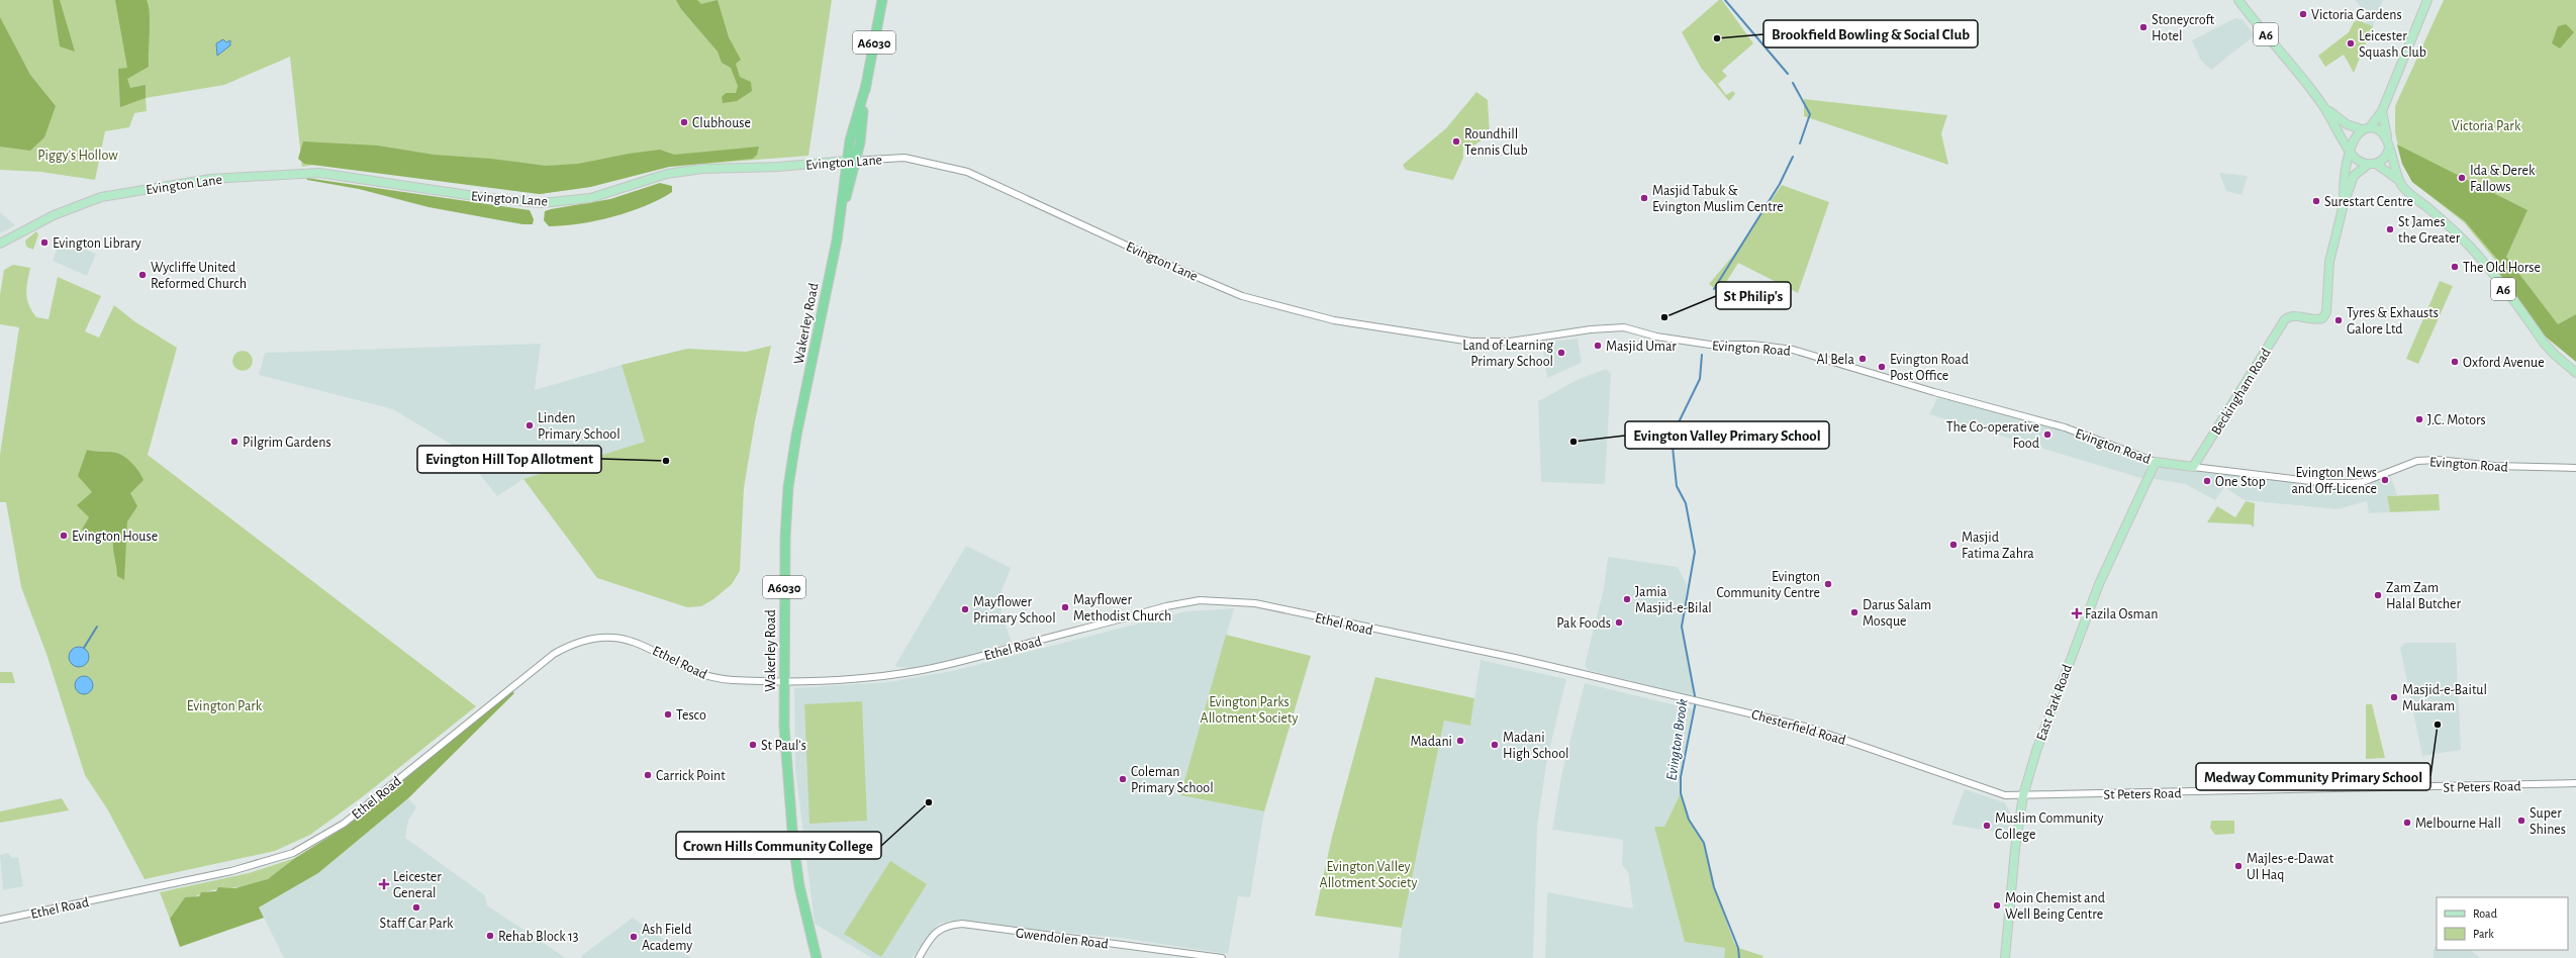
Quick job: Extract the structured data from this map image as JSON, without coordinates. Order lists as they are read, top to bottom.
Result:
{
  "streets": {
    "highway": ["A6030", "Wakerley Road"],
    "main road": [
      "A6",
      "Evington Lane",
      "Evington Road",
      "Beckingham Road",
      "East Park Road"
    ],
    "street": [
      "Ethel Road",
      "Chesterfield Road",
      "St Peters Road",
      "Gwendolen Road"
    ]
  },
  "crossings": [
    ["A6030", "Evington Lane"],
    ["A6030", "Wakerley Road"],
    ["Evington Lane", "Wakerley Road"],
    ["Evington Lane", "Evington Road"],
    ["Wakerley Road", "Ethel Road"],
    ["Evington Road", "Beckingham Road"],
    ["Evington Road", "East Park Road"],
    ["Ethel Road", "Chesterfield Road"],
    ["East Park Road", "Chesterfield Road"],
    ["East Park Road", "St Peters Road"],
    ["Chesterfield Road", "St Peters Road"]
  ],
  "water": ["Evington Brook"],
  "parks": [
    "Victoria Park",
    "Piggy's Hollow",
    "Evington Parks Allotment Society",
    "Evington Park",
    "Evington Valley Allotment Society"
  ],
  "places": {
    "other": [
      "Victoria Gardens",
      "Stoneycroft Hotel",
      "Brookfield Bowling & Social Club",
      "Leicester Squash Club",
      "Clubhouse",
      "Roundhill Tennis Club",
      "Ida & Derek Fallows",
      "Masjid Tabuk & Evington Muslim Centre",
      "Surestart Centre",
      "St James the Greater",
      "Evington Library",
      "The Old Horse",
      "Wycliffe United Reformed Church",
      "St Philip's",
      "Tyres & Exhausts Galore Ltd",
      "Masjid Umar",
      "Land of Learning Primary School",
      "Al Bela",
      "Oxford Avenue",
      "Evington Road Post Office",
      "J.C. Motors",
      "Linden Primary School",
      "The Co-operative Food",
      "Pilgrim Gardens",
      "Evington Valley Primary School",
      "Evington Hill Top Allotment",
      "Evington News and Off-Licence",
      "One Stop",
      "Evington House",
      "Masjid Fatima Zahra",
      "Evington Community Centre",
      "Zam Zam Halal Butcher",
      "Jamia Masjid-e-Bilal",
      "Mayflower Methodist Church",
      "Mayflower Primary School",
      "Darus Salam Mosque",
      "Pak Foods",
      "Masjid-e-Baitul Mukaram",
      "Tesco",
      "Medway Community Primary School",
      "Madani",
      "St Paul's",
      "Madani High School",
      "Carrick Point",
      "Coleman Primary School",
      "Crown Hills Community College",
      "Super Shines",
      "Melbourne Hall",
      "Muslim Community College",
      "Majles-e-Dawat Ul Haq",
      "Moin Chemist and Well Being Centre",
      "Staff Car Park",
      "Rehab Block 13",
      "Ash Field Academy"
    ],
    "health": ["Fazila Osman", "Leicester General"]
  },
  "legend": ["Road", "Park"]
}
